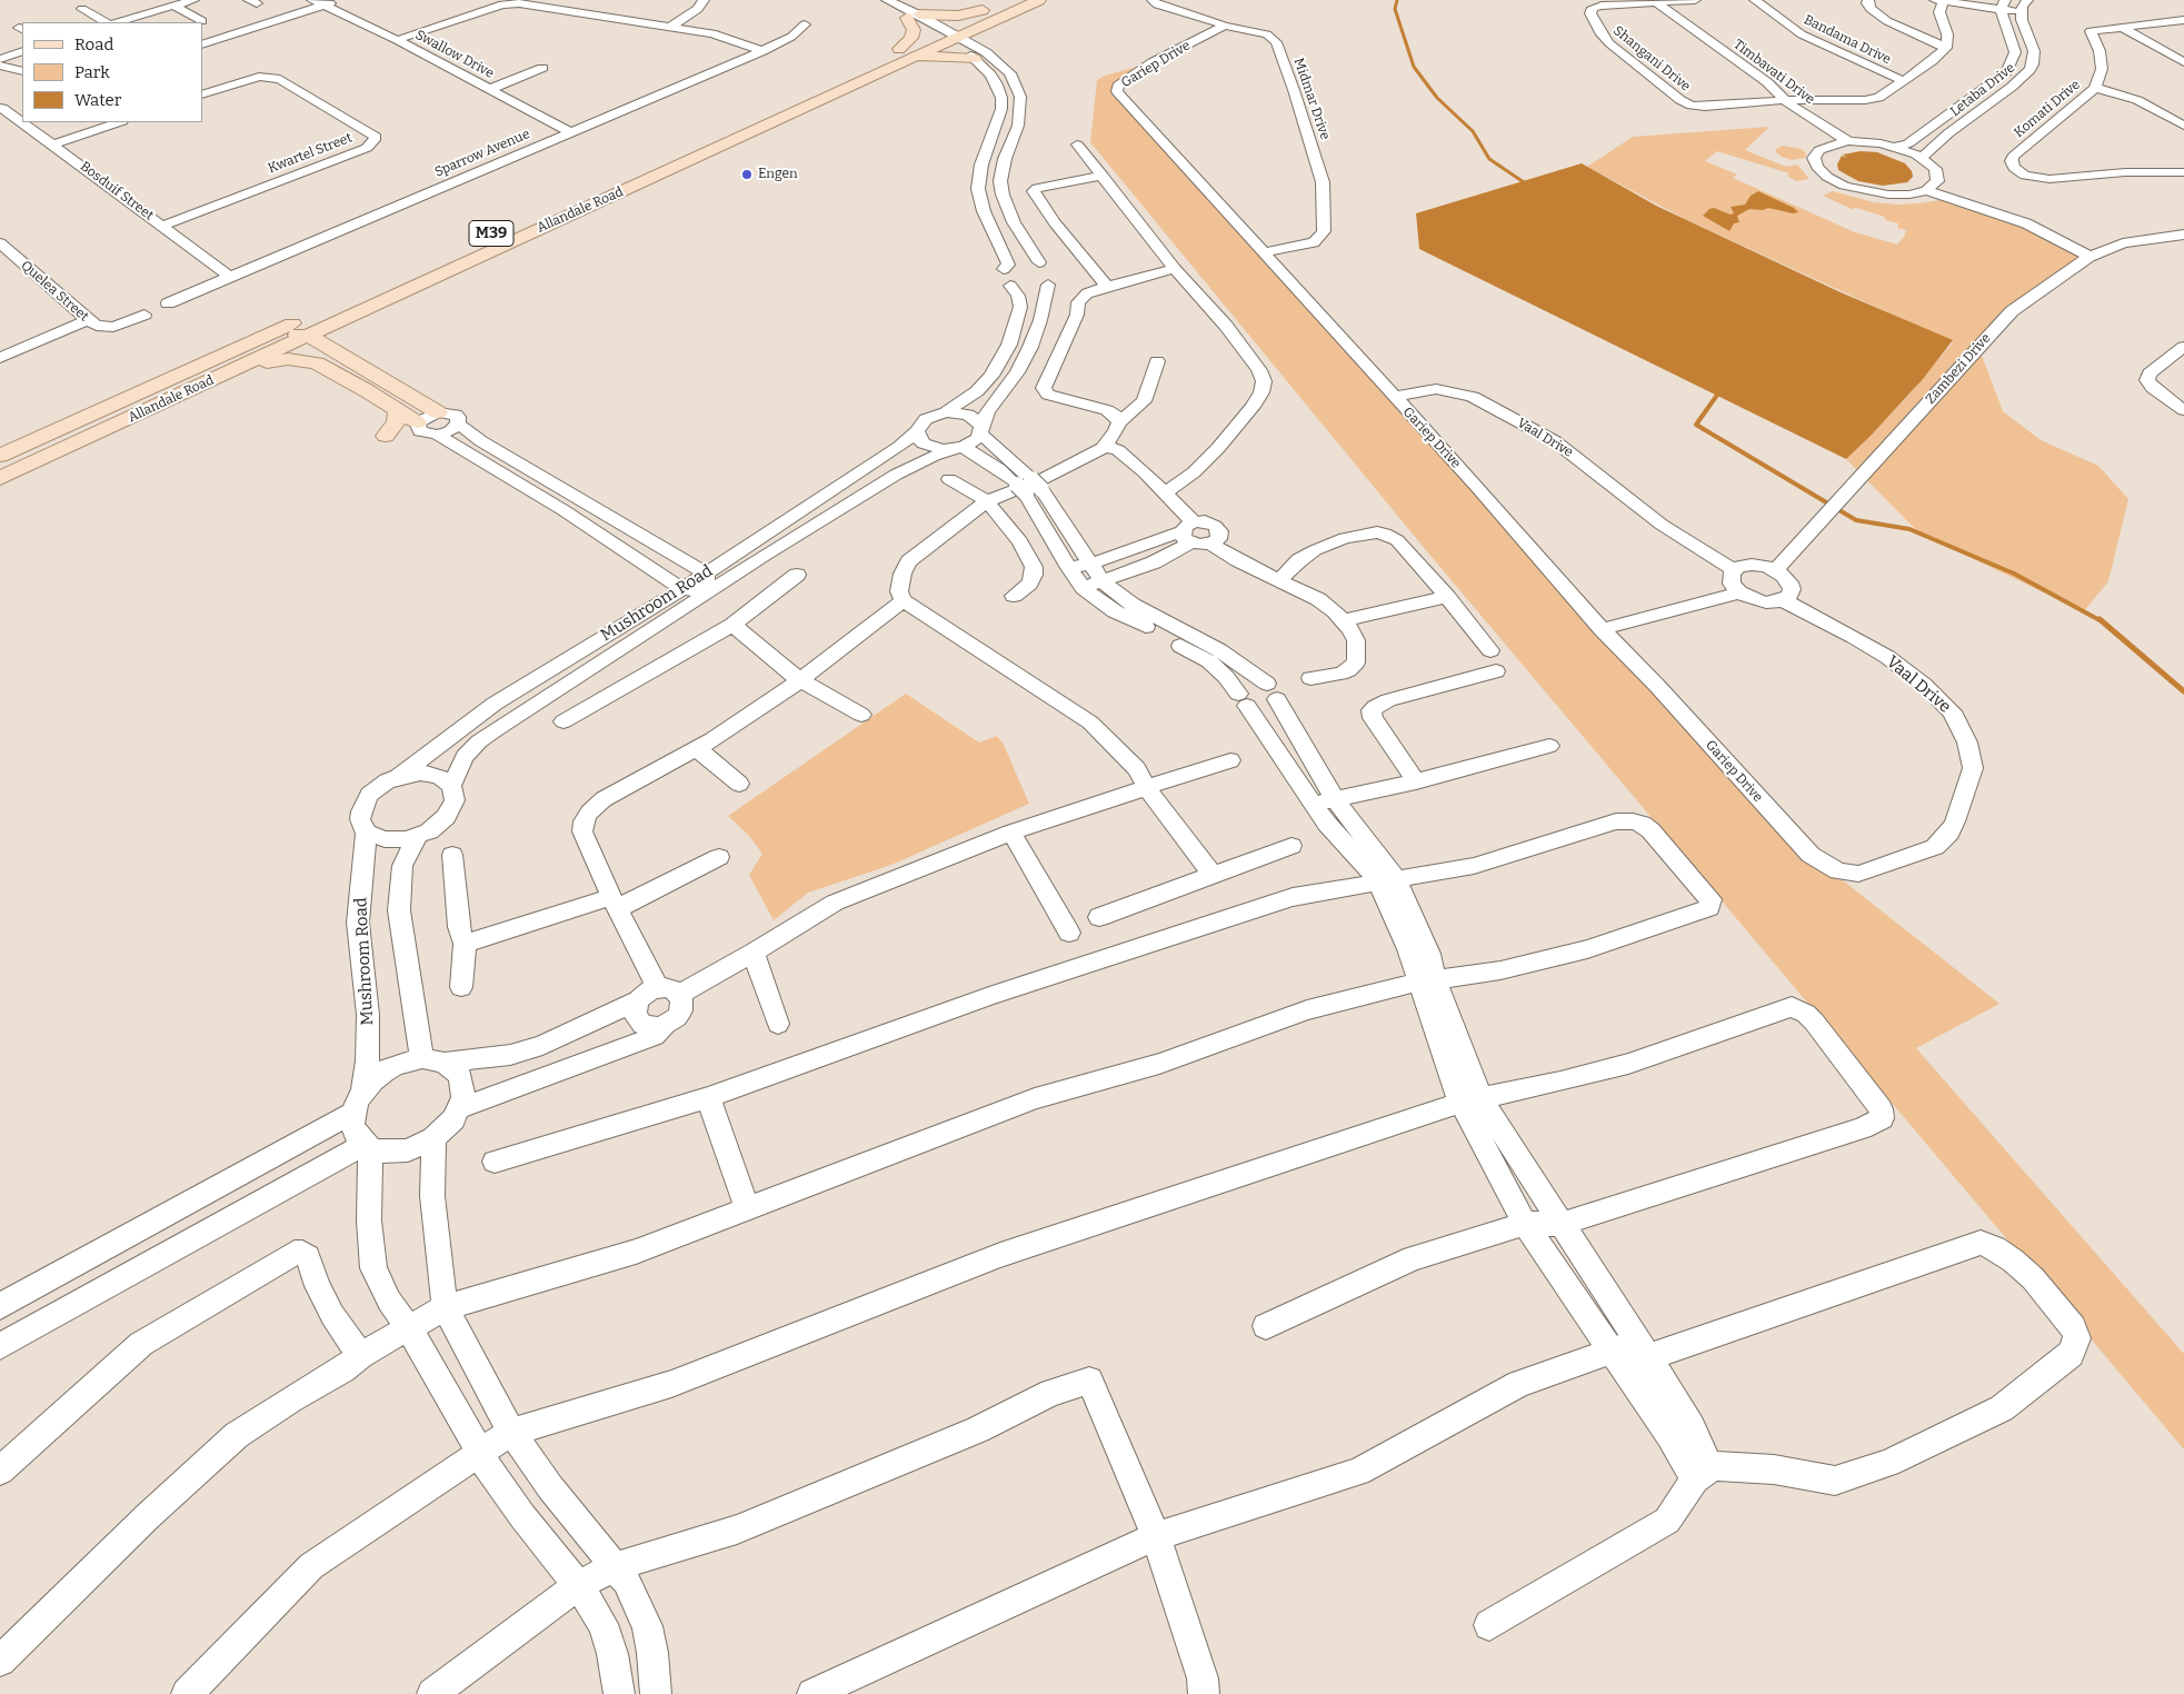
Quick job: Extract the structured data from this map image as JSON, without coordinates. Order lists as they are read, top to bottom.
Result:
{
  "streets": {
    "main road": ["Allandale Road", "M39"],
    "street": [
      "Bandama Drive",
      "Swallow Drive",
      "Shangani Drive",
      "Gariep Drive",
      "Timbavati Drive",
      "Letaba Drive",
      "Midmar Drive",
      "Komati Drive",
      "Kwartel Street",
      "Sparrow Avenue",
      "Bosduif Street",
      "Quelea Street",
      "Zambezi Drive",
      "Vaal Drive",
      "Mushroom Road"
    ]
  },
  "crossings": [
    ["Swallow Drive", "Sparrow Avenue"],
    ["Shangani Drive", "Timbavati Drive"],
    ["Gariep Drive", "Midmar Drive"],
    ["Gariep Drive", "Vaal Drive"],
    ["Kwartel Street", "Bosduif Street"],
    ["Sparrow Avenue", "Bosduif Street"],
    ["Zambezi Drive", "Vaal Drive"]
  ],
  "places": ["Engen"],
  "legend": ["Road", "Park", "Water"]
}
